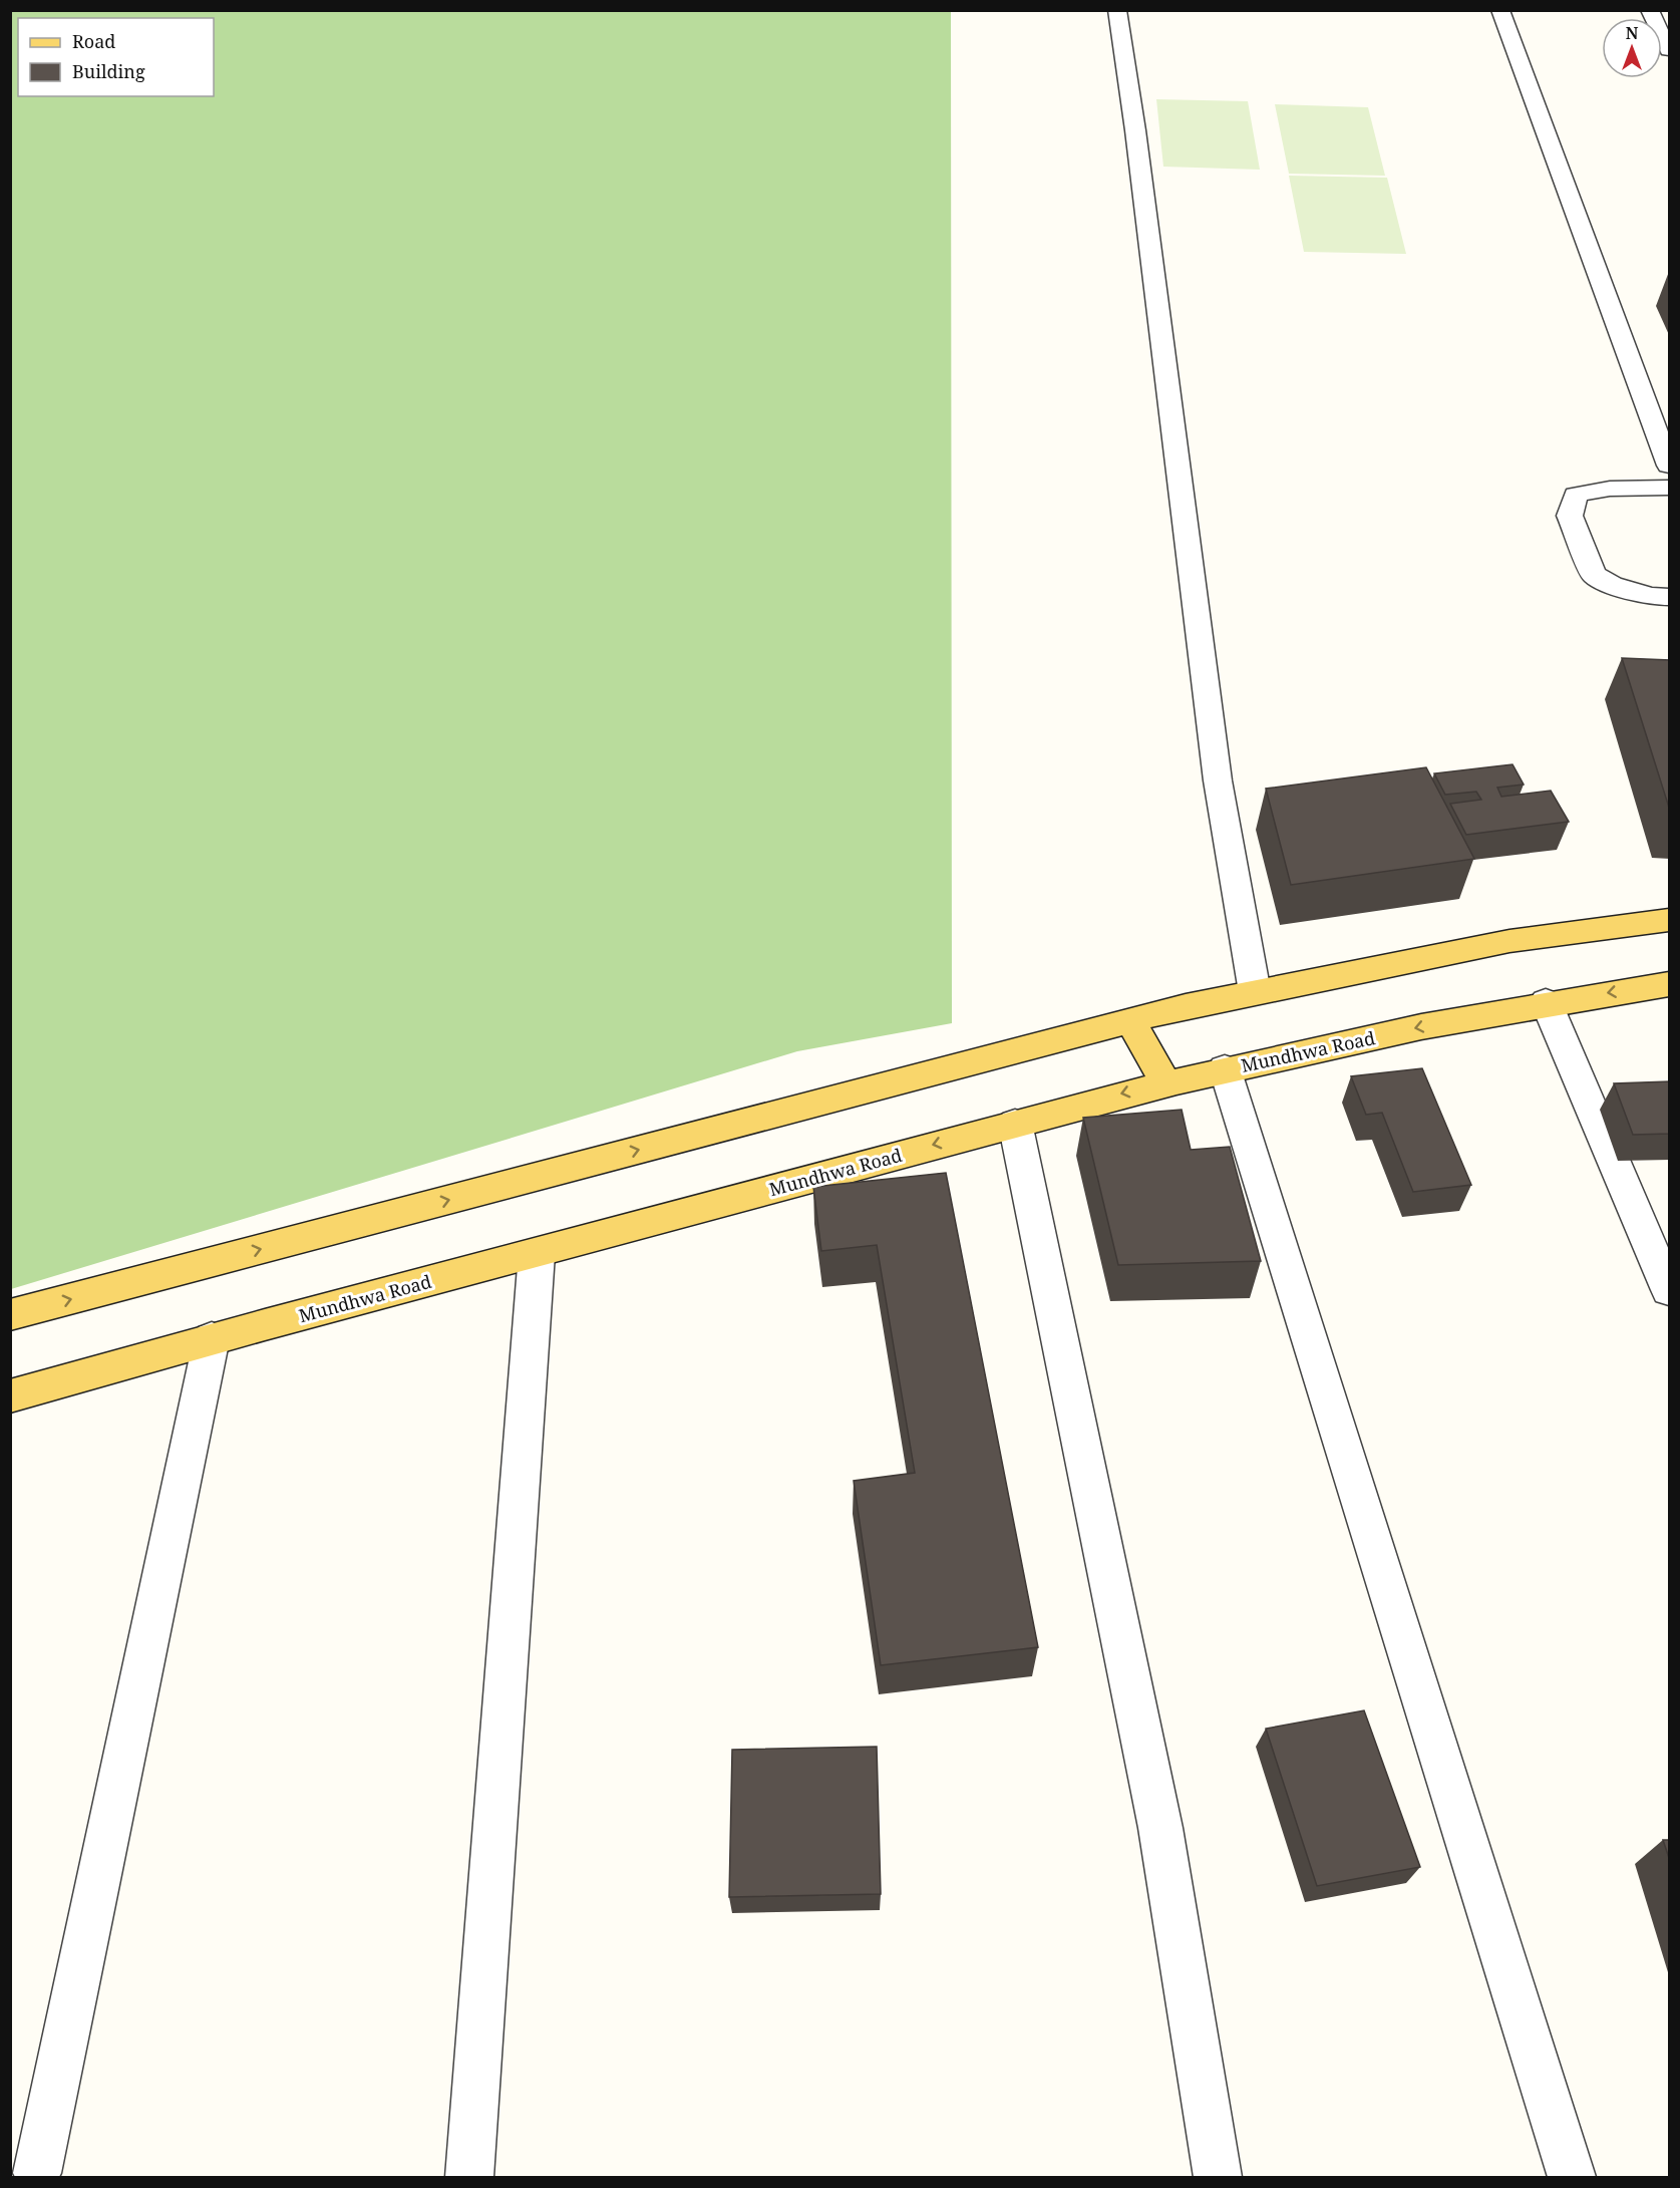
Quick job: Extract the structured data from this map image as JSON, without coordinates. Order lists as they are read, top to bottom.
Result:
{
  "streets": {
    "main road": ["Mundhwa Road"]
  },
  "legend": ["Road", "Building"],
  "north": "top"
}
